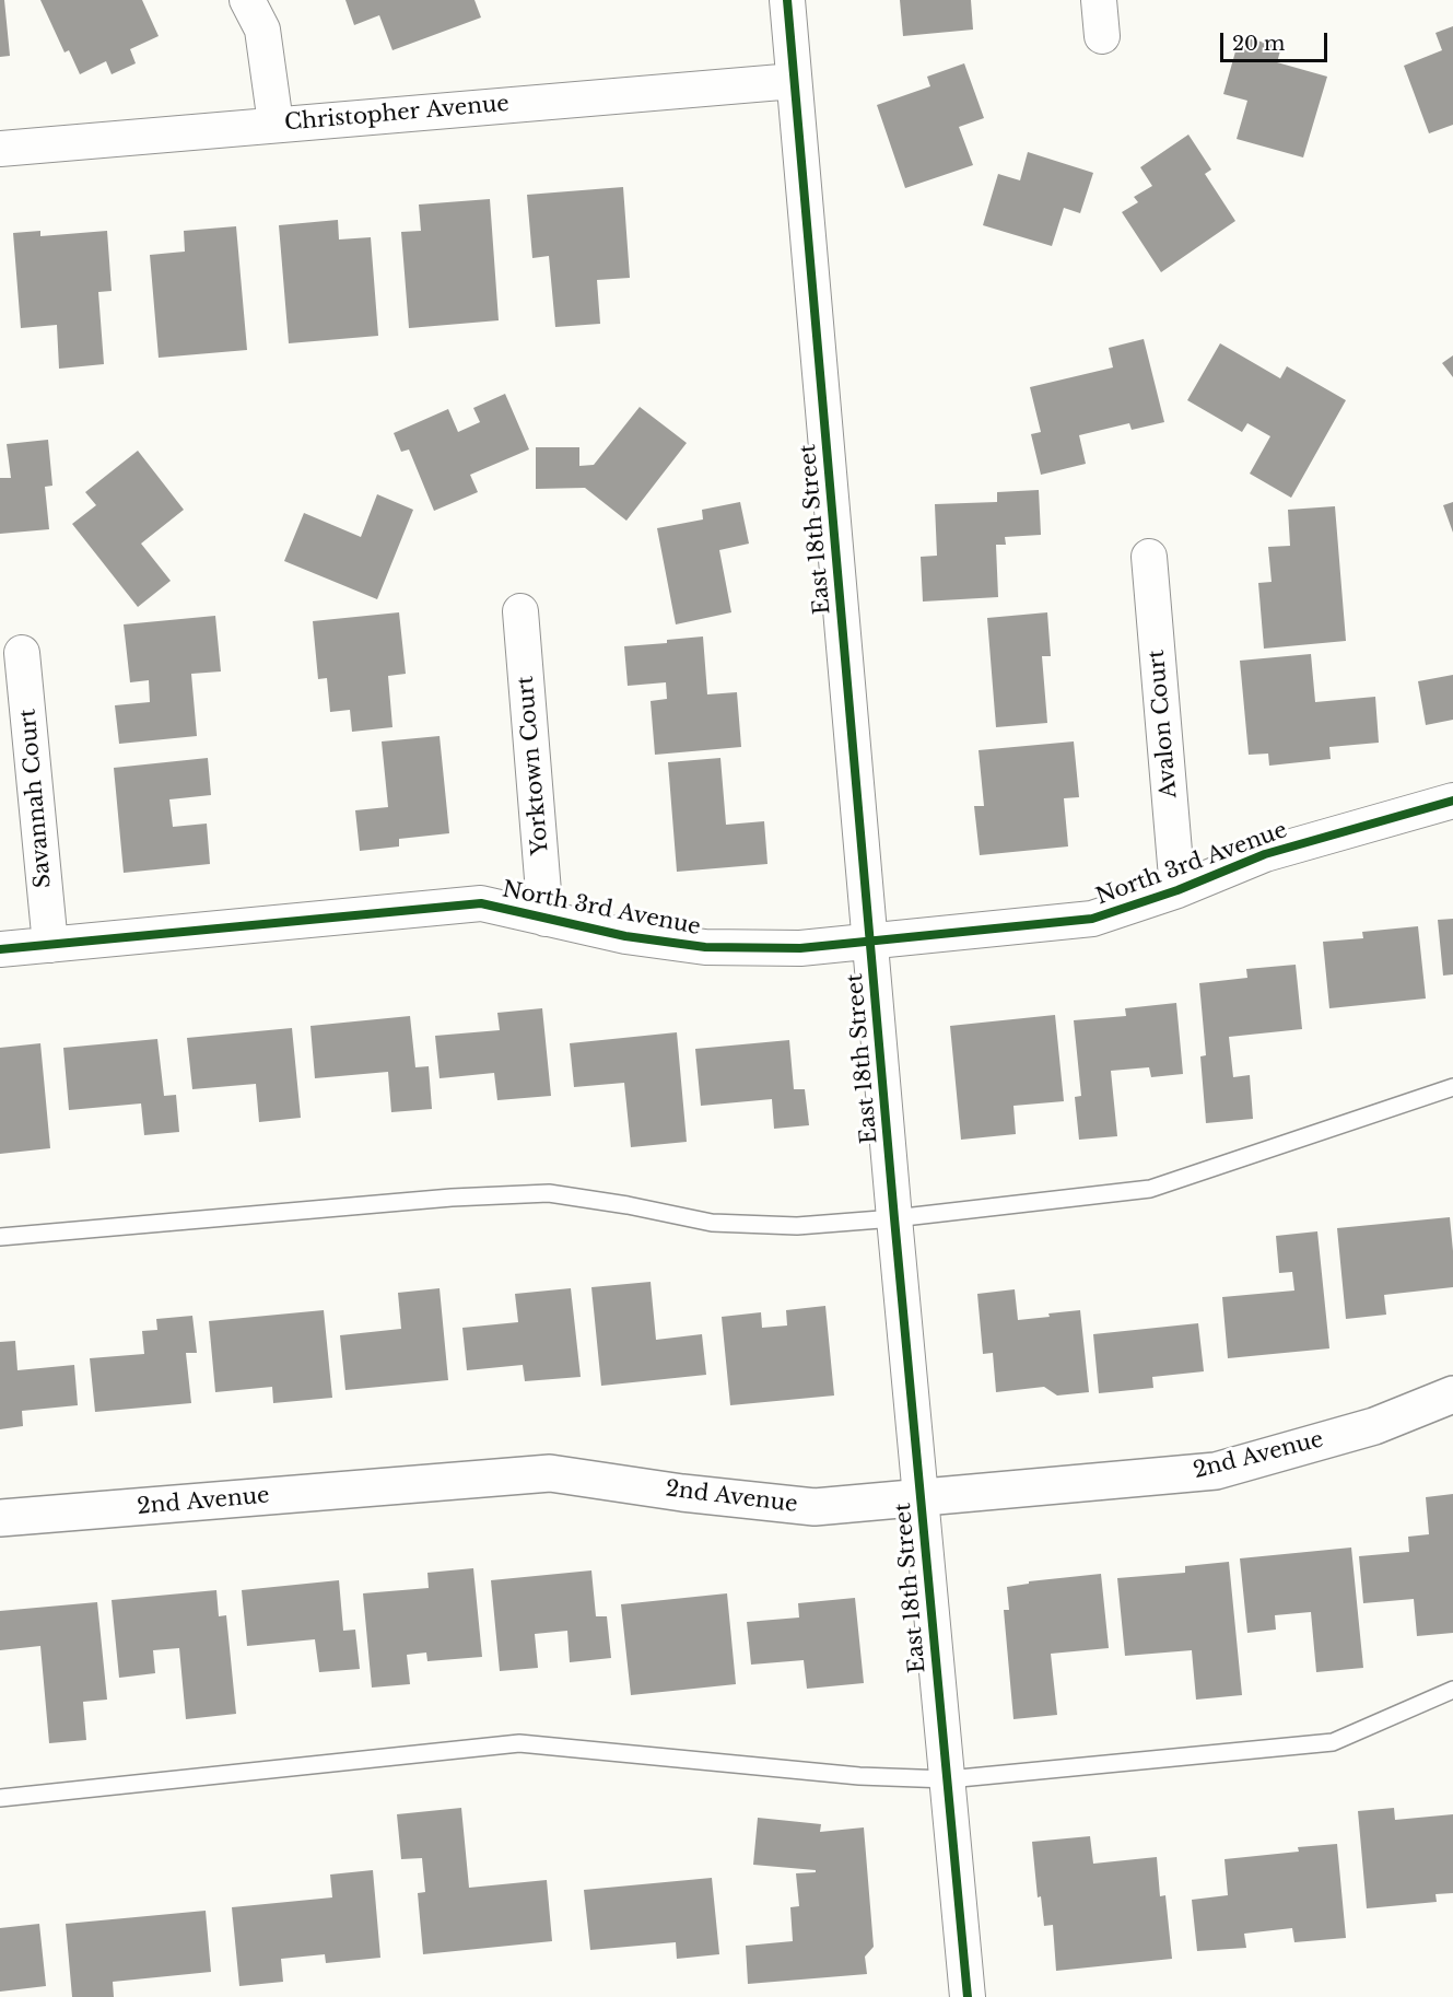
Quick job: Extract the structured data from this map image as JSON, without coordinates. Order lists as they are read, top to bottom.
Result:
{
  "streets": {
    "street": [
      "Christopher Avenue",
      "East 18th Street",
      "Avalon Court",
      "Yorktown Court",
      "Savannah Court",
      "North 3rd Avenue",
      "2nd Avenue"
    ]
  },
  "crossings": [
    ["Christopher Avenue", "East 18th Street"],
    ["East 18th Street", "North 3rd Avenue"],
    ["East 18th Street", "2nd Avenue"],
    ["Avalon Court", "North 3rd Avenue"],
    ["Yorktown Court", "North 3rd Avenue"],
    ["Savannah Court", "North 3rd Avenue"]
  ],
  "scale_bar": "20 m"
}
